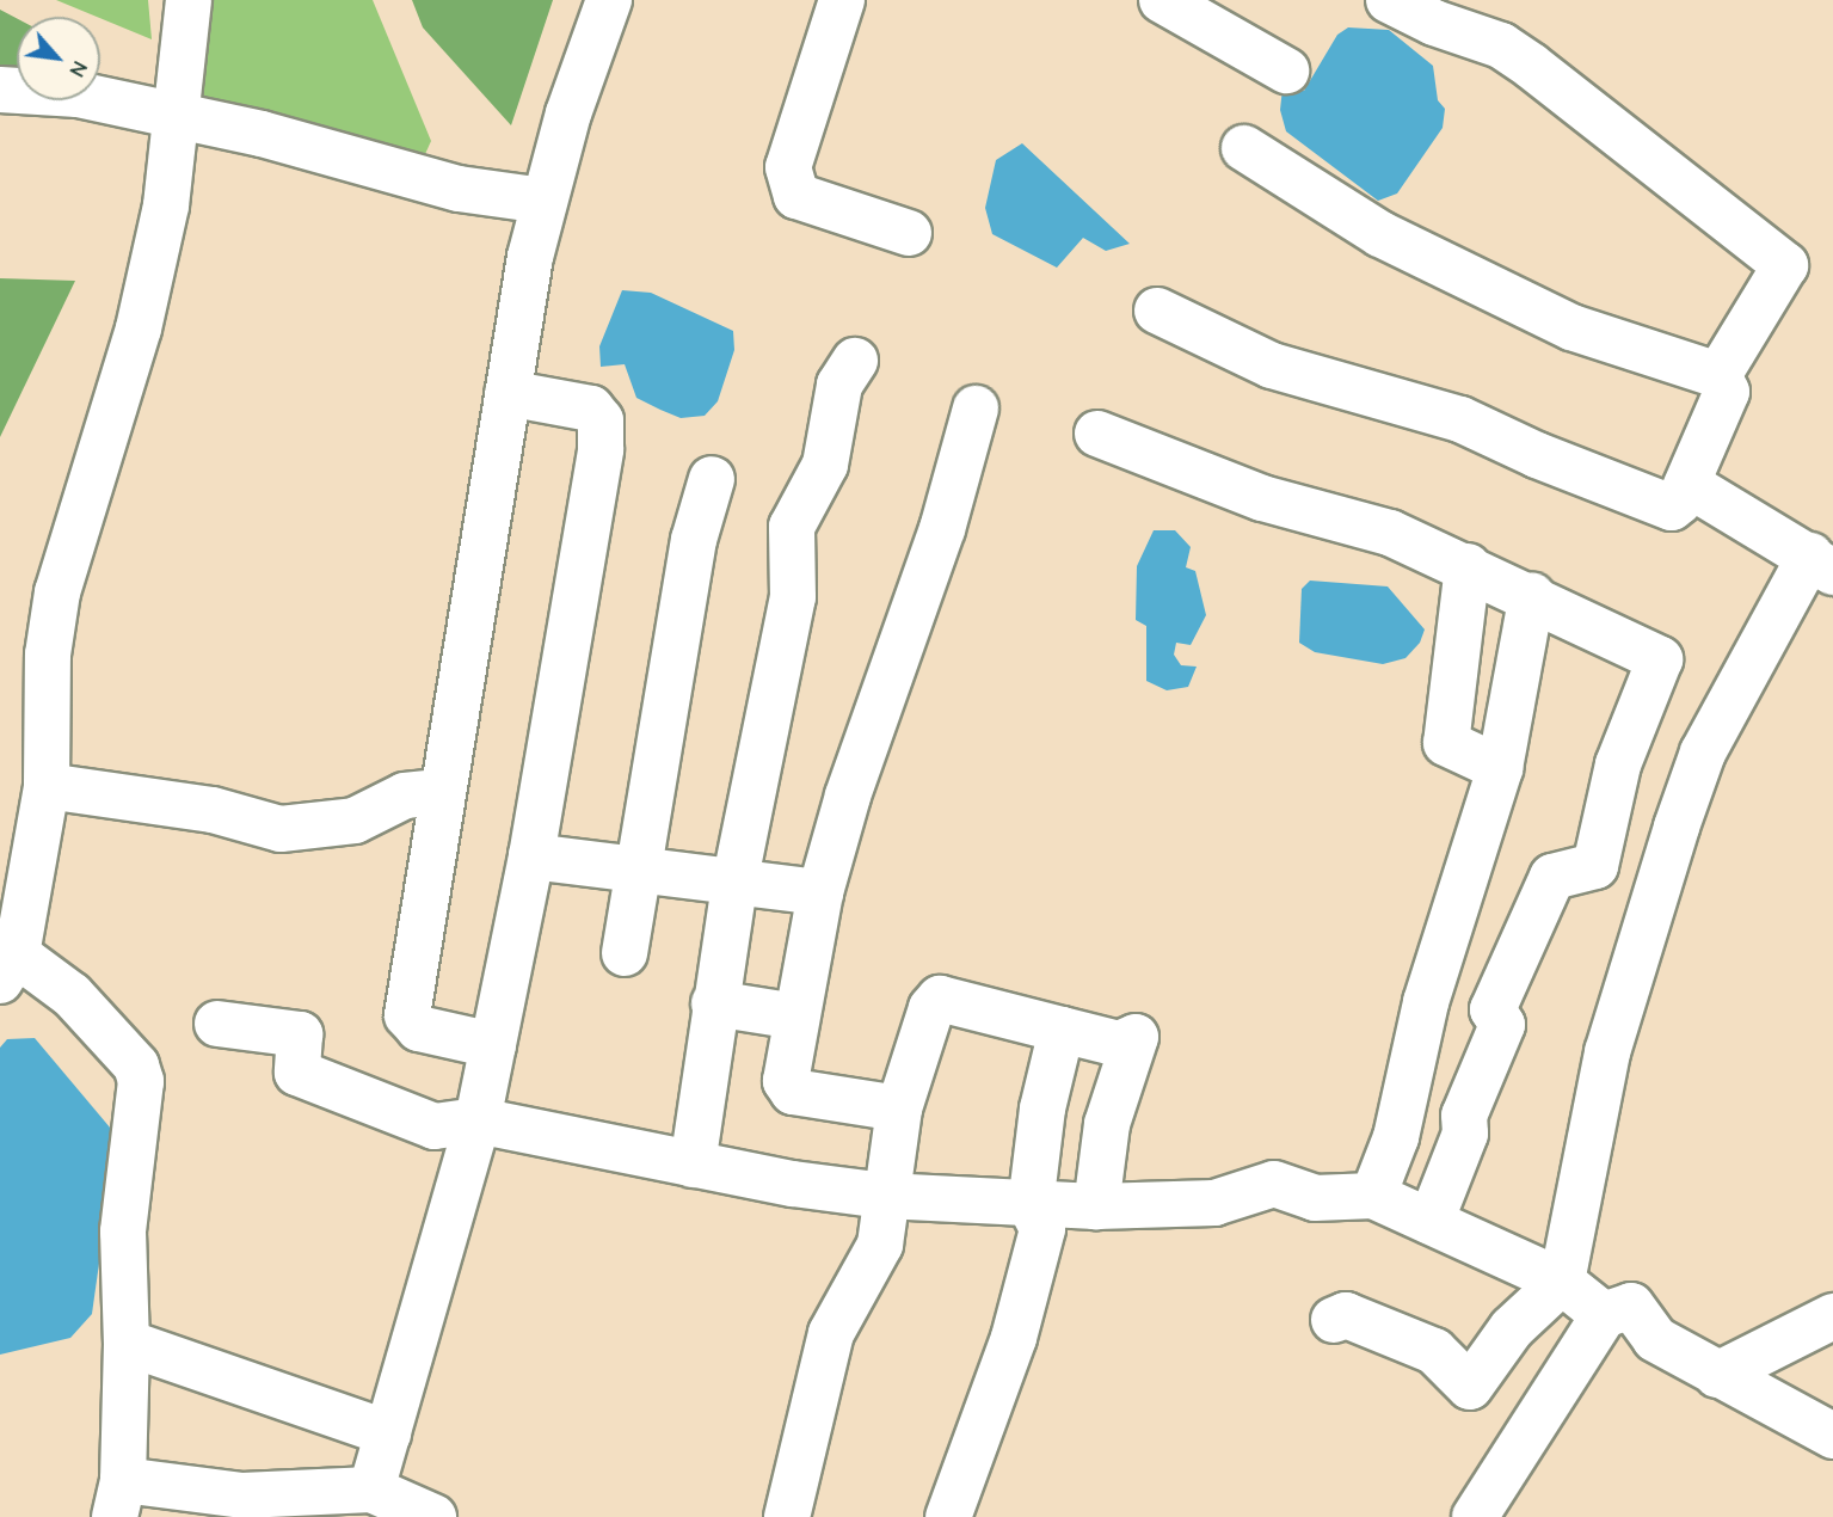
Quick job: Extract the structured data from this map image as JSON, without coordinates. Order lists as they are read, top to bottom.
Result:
{
  "north": "bottom right"
}
